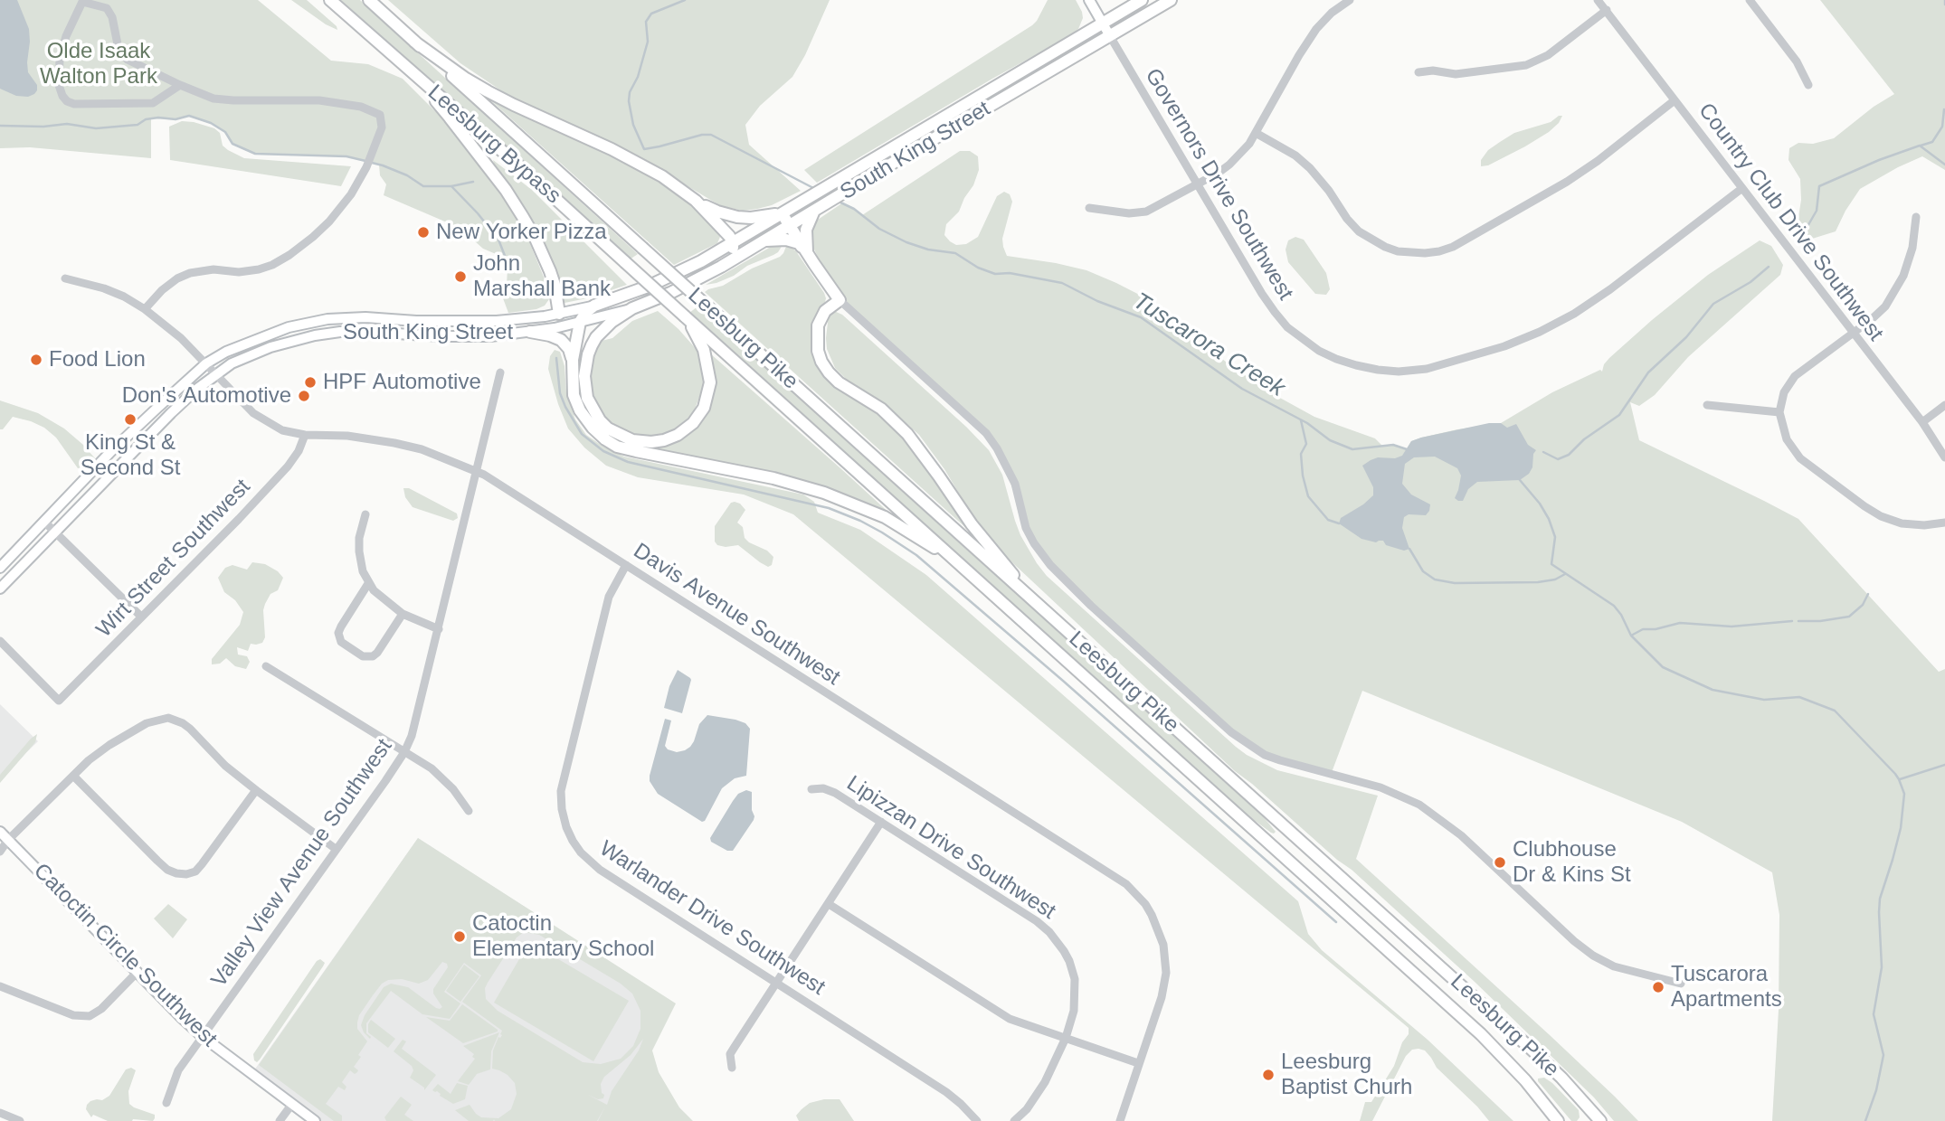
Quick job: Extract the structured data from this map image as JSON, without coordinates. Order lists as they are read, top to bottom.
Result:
{
  "streets": {
    "highway": ["Leesburg Bypass", "South King Street", "Leesburg Pike"],
    "main road": ["Catoctin Circle Southwest"],
    "street": [
      "Governors Drive Southwest",
      "Country Club Drive Southwest",
      "Wirt Street Southwest",
      "Davis Avenue Southwest",
      "Lipizzan Drive Southwest",
      "Valley View Avenue Southwest",
      "Warlander Drive Southwest"
    ]
  },
  "crossings": [
    ["Leesburg Bypass", "Leesburg Pike"],
    ["South King Street", "Governors Drive Southwest"],
    ["South King Street", "Davis Avenue Southwest"],
    ["Governors Drive Southwest", "Country Club Drive Southwest"],
    ["Wirt Street Southwest", "Davis Avenue Southwest"],
    ["Davis Avenue Southwest", "Valley View Avenue Southwest"],
    ["Davis Avenue Southwest", "Warlander Drive Southwest"],
    ["Valley View Avenue Southwest", "Catoctin Circle Southwest"]
  ],
  "water": ["Tuscarora Creek"],
  "parks": ["Olde Isaak Walton Park"],
  "places": [
    "New Yorker Pizza",
    "John Marshall Bank",
    "Food Lion",
    "HPF Automotive",
    "Don's Automotive",
    "King St & Second St",
    "Clubhouse Dr & Kins St",
    "Catoctin Elementary School",
    "Tuscarora Apartments",
    "Leesburg Baptist Churh"
  ]
}
